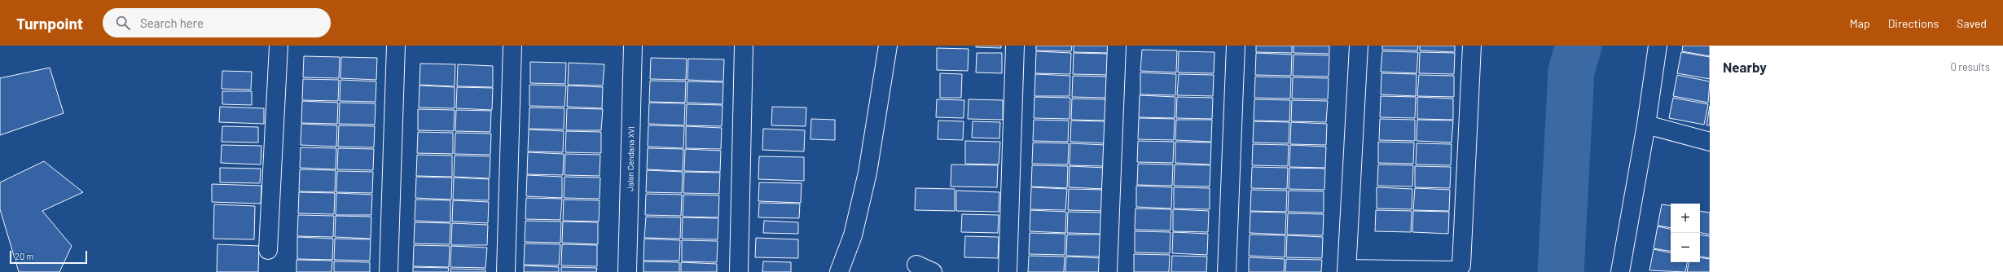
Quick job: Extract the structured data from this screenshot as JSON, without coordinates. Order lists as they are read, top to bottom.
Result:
{
  "streets": {
    "street": ["Jalan Cendana XVI"]
  },
  "scale_bar": "20 m",
  "page": {
    "header": "Turnpoint",
    "search": "Search here",
    "nav": ["Map", "Directions", "Saved"],
    "heading": ["Nearby", "0 results"],
    "map_buttons": ["+", "−"],
    "scale": "20 m"
  }
}
